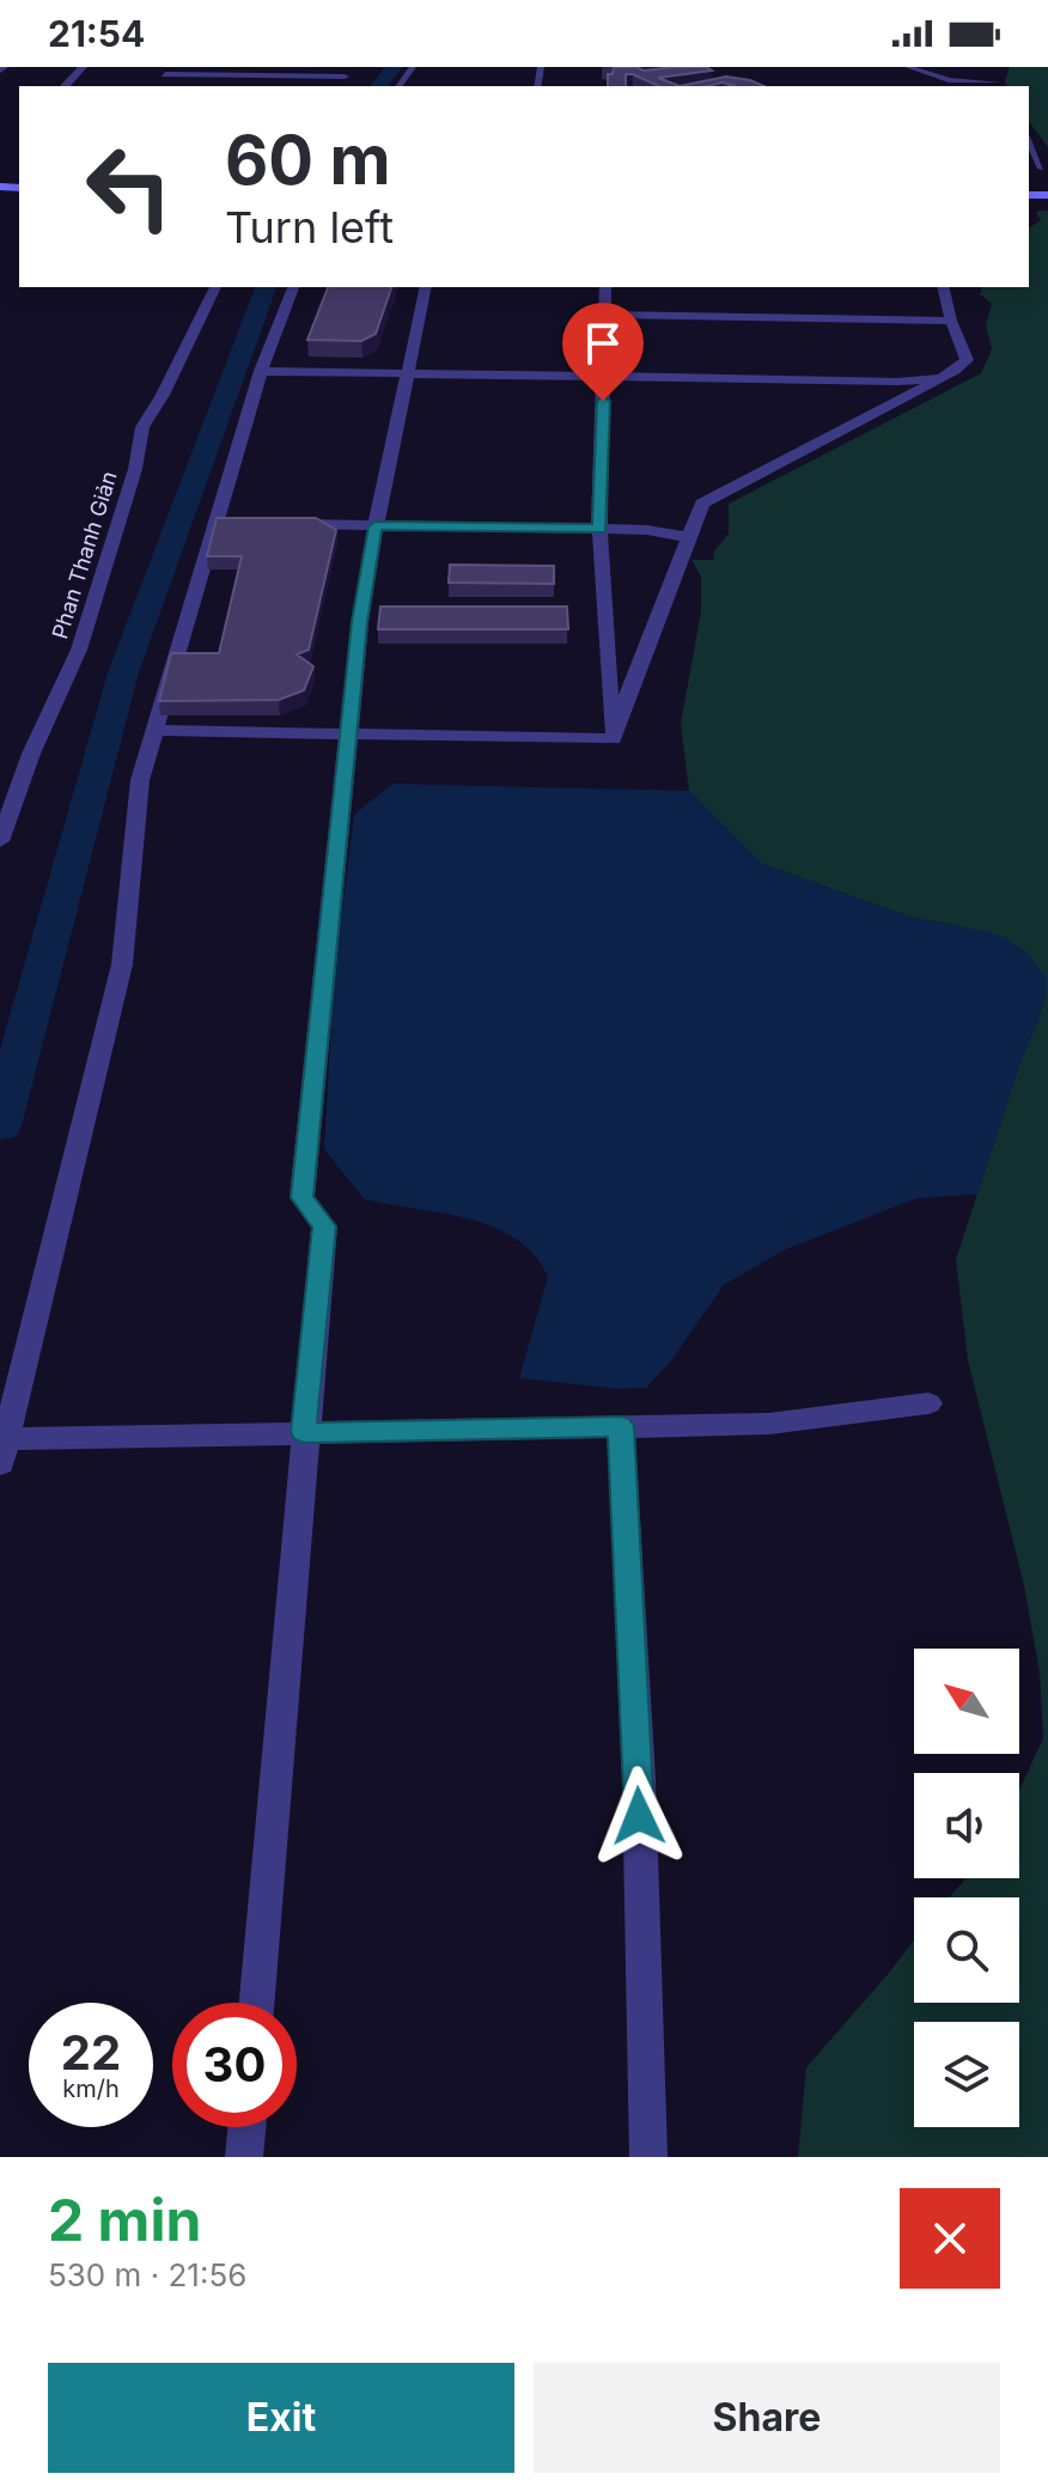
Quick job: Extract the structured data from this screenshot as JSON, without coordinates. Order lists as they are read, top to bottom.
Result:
{
  "streets": {
    "street": ["Phan Thanh Giản"]
  },
  "north": "top left",
  "page": {
    "status": "21:54",
    "turn": ["60 m", "Turn left"],
    "speed": "22 km/h",
    "limit": "30",
    "heading": ["2 min", "530 m · 21:56"],
    "buttons": ["Exit", "Share"]
  }
}
